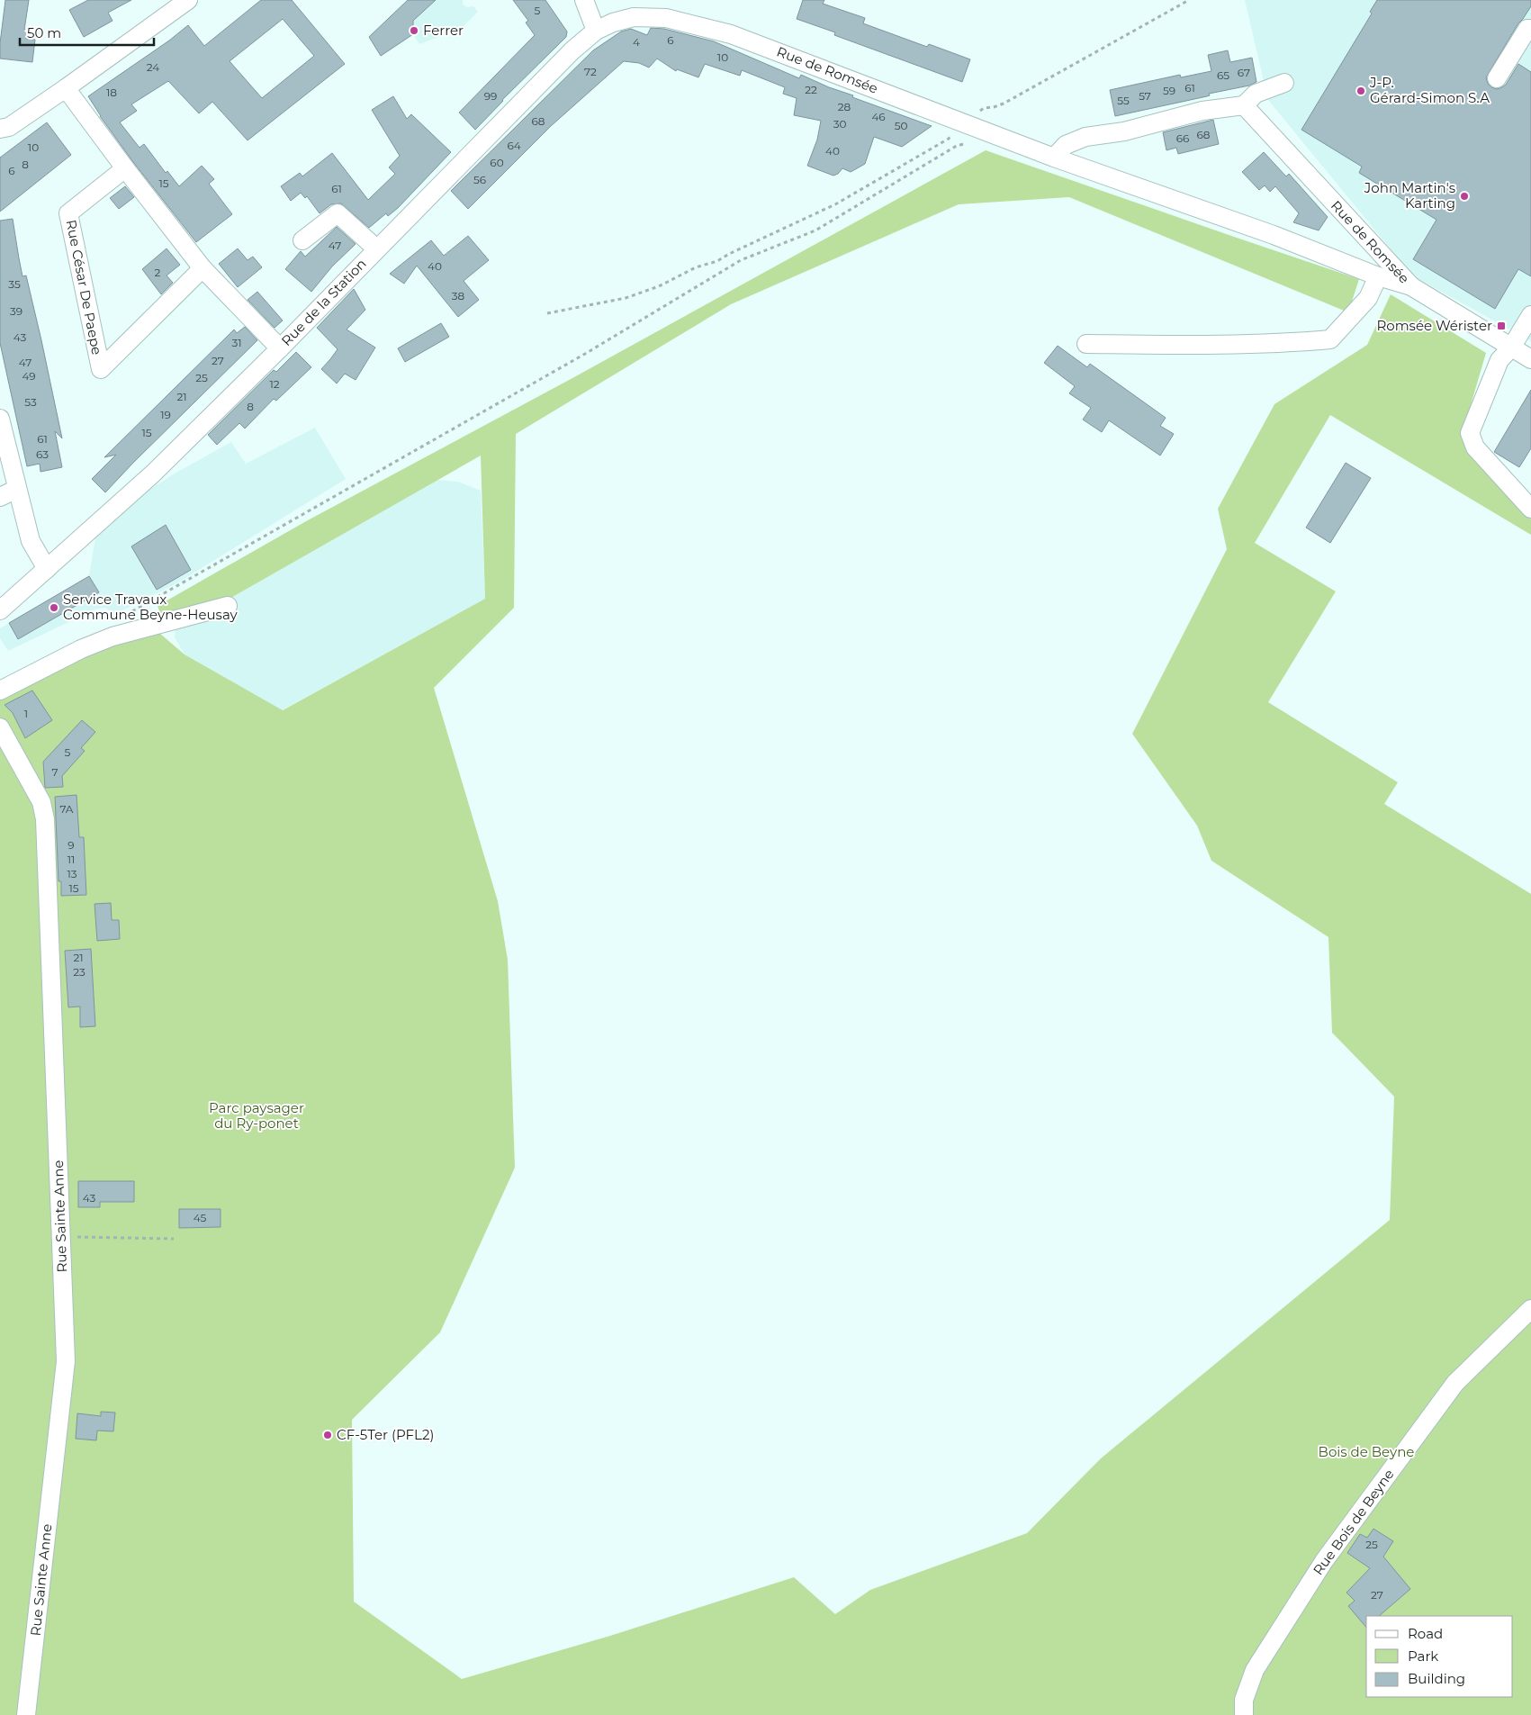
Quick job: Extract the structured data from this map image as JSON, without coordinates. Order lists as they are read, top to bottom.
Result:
{
  "streets": {
    "street": [
      "Rue de Romsée",
      "Rue César De Paepe",
      "Rue de la Station",
      "Rue Sainte Anne",
      "Rue Bois de Beyne"
    ]
  },
  "crossings": [
    ["Rue de Romsée", "Rue de la Station"]
  ],
  "parks": ["Parc paysager du Ry-ponet", "Bois de Beyne"],
  "places": {
    "other": [
      "Ferrer",
      "J-P. Gérard-Simon S.A",
      "John Martin's Karting",
      "Service Travaux Commune Beyne-Heusay",
      "CF-5Ter (PFL2)"
    ],
    "transit": ["Romsée Wérister"]
  },
  "house_numbers": [
    "5",
    "6",
    "4",
    "10",
    "24",
    "72",
    "67",
    "65",
    "61",
    "22",
    "59",
    "18",
    "99",
    "57",
    "55",
    "28",
    "46",
    "68",
    "30",
    "50",
    "68",
    "66",
    "64",
    "10",
    "40",
    "60",
    "8",
    "6",
    "56",
    "15",
    "61",
    "47",
    "40",
    "2",
    "35",
    "38",
    "39",
    "43",
    "31",
    "27",
    "47",
    "49",
    "25",
    "12",
    "21",
    "53",
    "8",
    "19",
    "15",
    "61",
    "63",
    "1",
    "5",
    "7",
    "7A",
    "9",
    "11",
    "13",
    "15",
    "21",
    "23",
    "43",
    "45",
    "25",
    "27"
  ],
  "legend": ["Road", "Park", "Building"],
  "scale_bar": "50 m"
}
